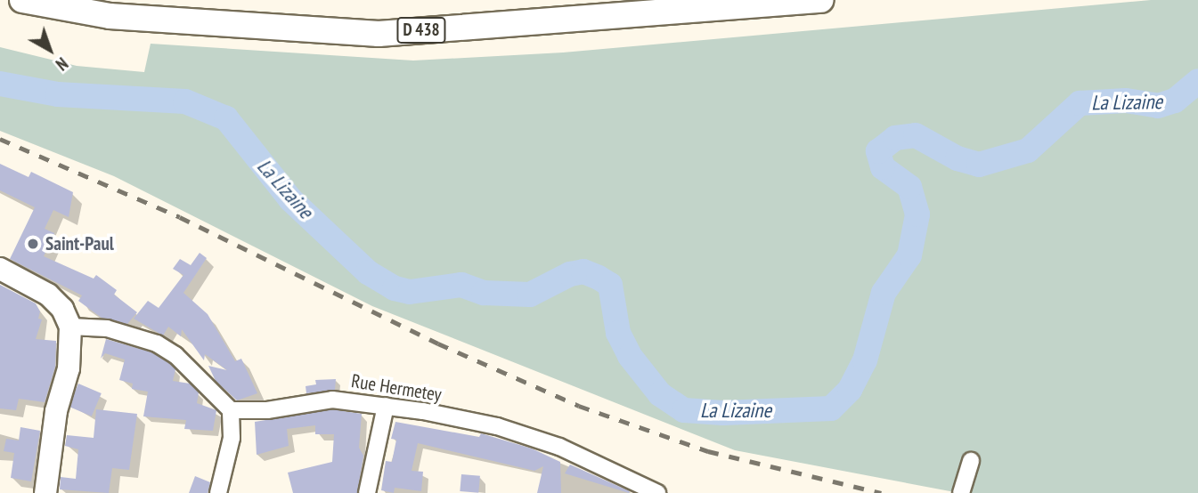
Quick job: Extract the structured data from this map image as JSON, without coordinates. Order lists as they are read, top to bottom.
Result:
{
  "streets": {
    "main road": ["D 438"],
    "street": ["Rue Hermetey"]
  },
  "water": ["La Lizaine"],
  "places": ["Saint-Paul"],
  "north": "bottom right"
}
